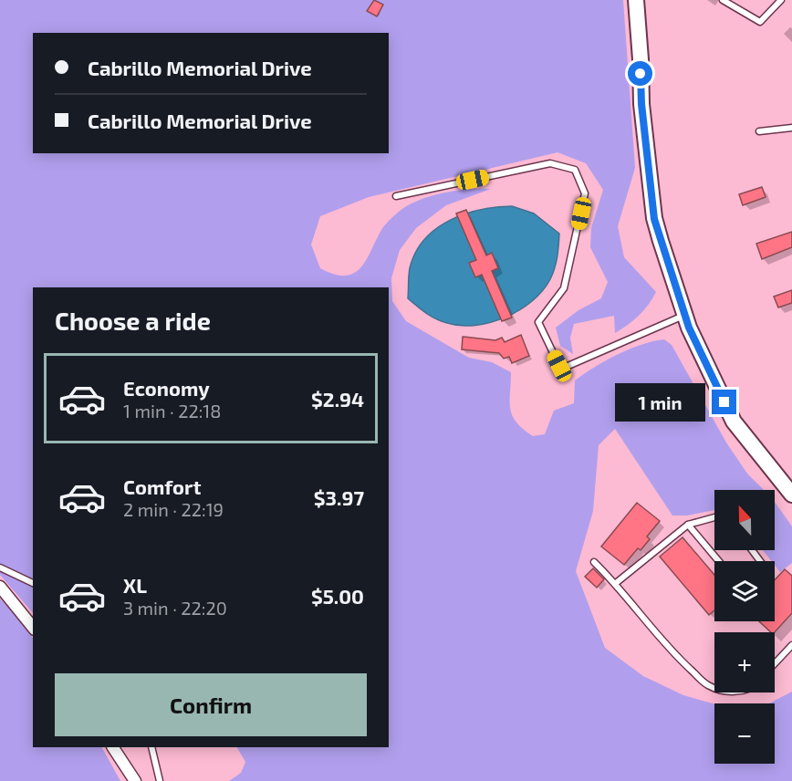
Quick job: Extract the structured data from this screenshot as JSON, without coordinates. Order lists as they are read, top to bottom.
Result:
{
  "north": "top",
  "page": {
    "banner": ["Cabrillo Memorial Drive", "Cabrillo Memorial Drive"],
    "heading": "Choose a ride",
    "list": [
      {
        "name": "Economy",
        "note": "1 min · 22:18",
        "value": "$2.94"
      },
      {
        "name": "Comfort",
        "note": "2 min · 22:19",
        "value": "$3.97"
      },
      {
        "name": "XL",
        "note": "3 min · 22:20",
        "value": "$5.00"
      }
    ],
    "bubble": "1 min",
    "map_buttons": ["+", "−"],
    "buttons": "Confirm"
  }
}
